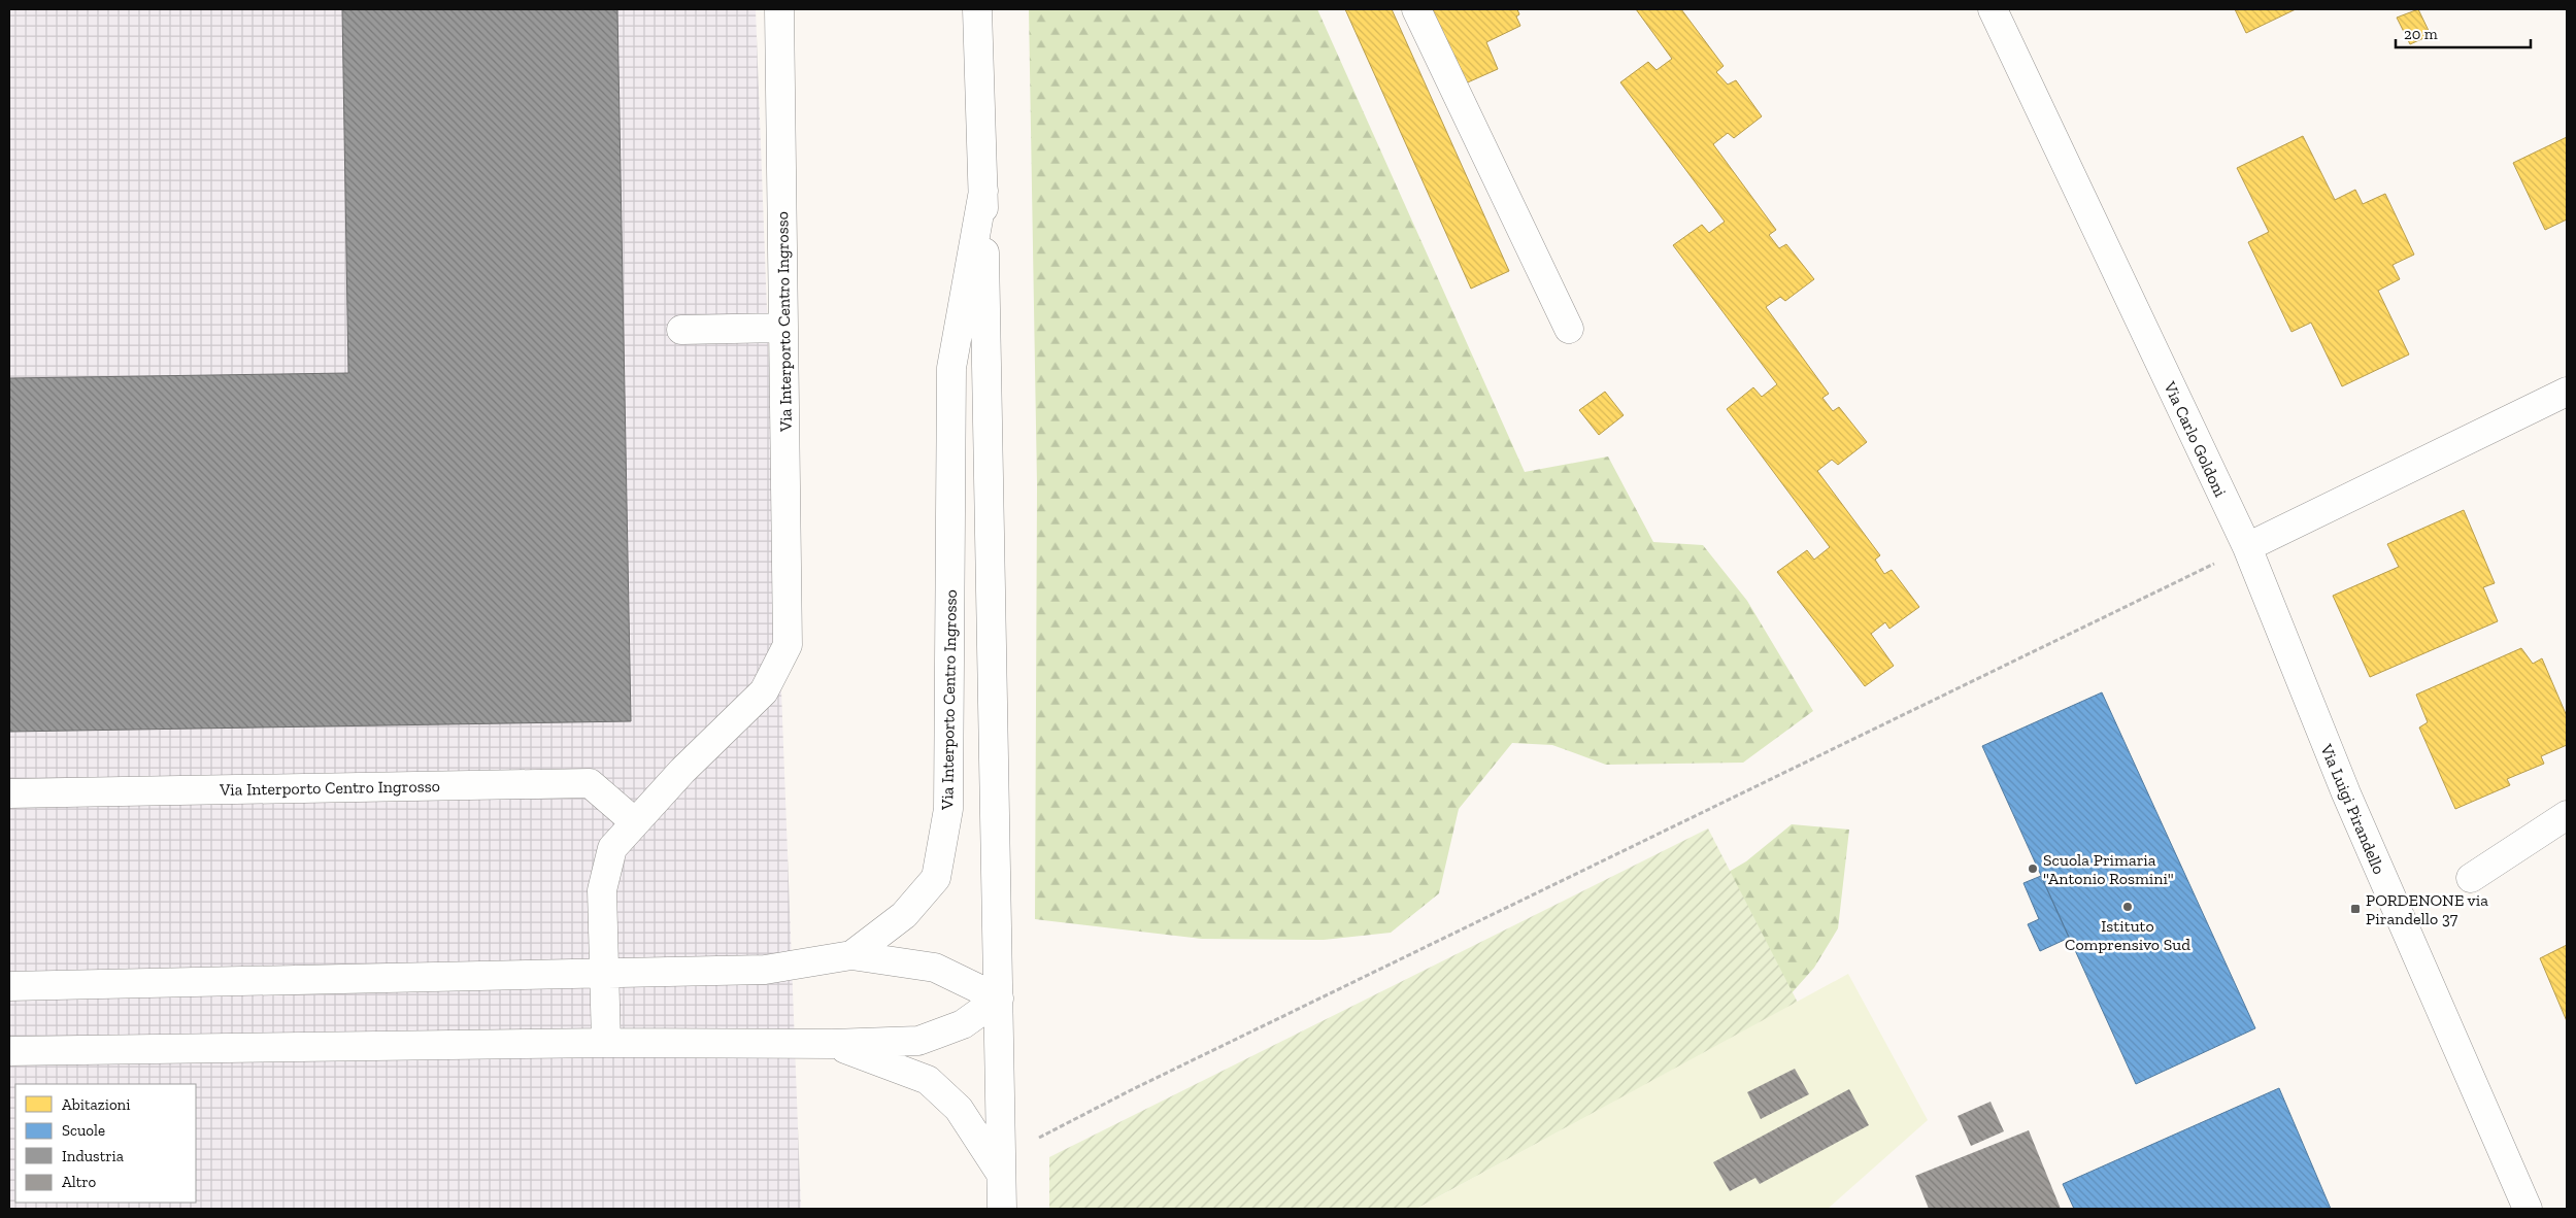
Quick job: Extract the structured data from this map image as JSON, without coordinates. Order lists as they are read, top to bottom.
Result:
{
  "streets": {
    "street": ["Via Interporto Centro Ingrosso", "Via Carlo Goldoni", "Via Luigi Pirandello"]
  },
  "crossings": [
    ["Via Carlo Goldoni", "Via Luigi Pirandello"]
  ],
  "places": {
    "other": ["Scuola Primaria \"Antonio Rosmini\"", "Istituto Comprensivo Sud"],
    "transit": ["PORDENONE via Pirandello 37"]
  },
  "legend": [
    "Abitazioni",
    "Scuole",
    "Industria",
    "Altro"
  ],
  "scale_bar": "20 m"
}
